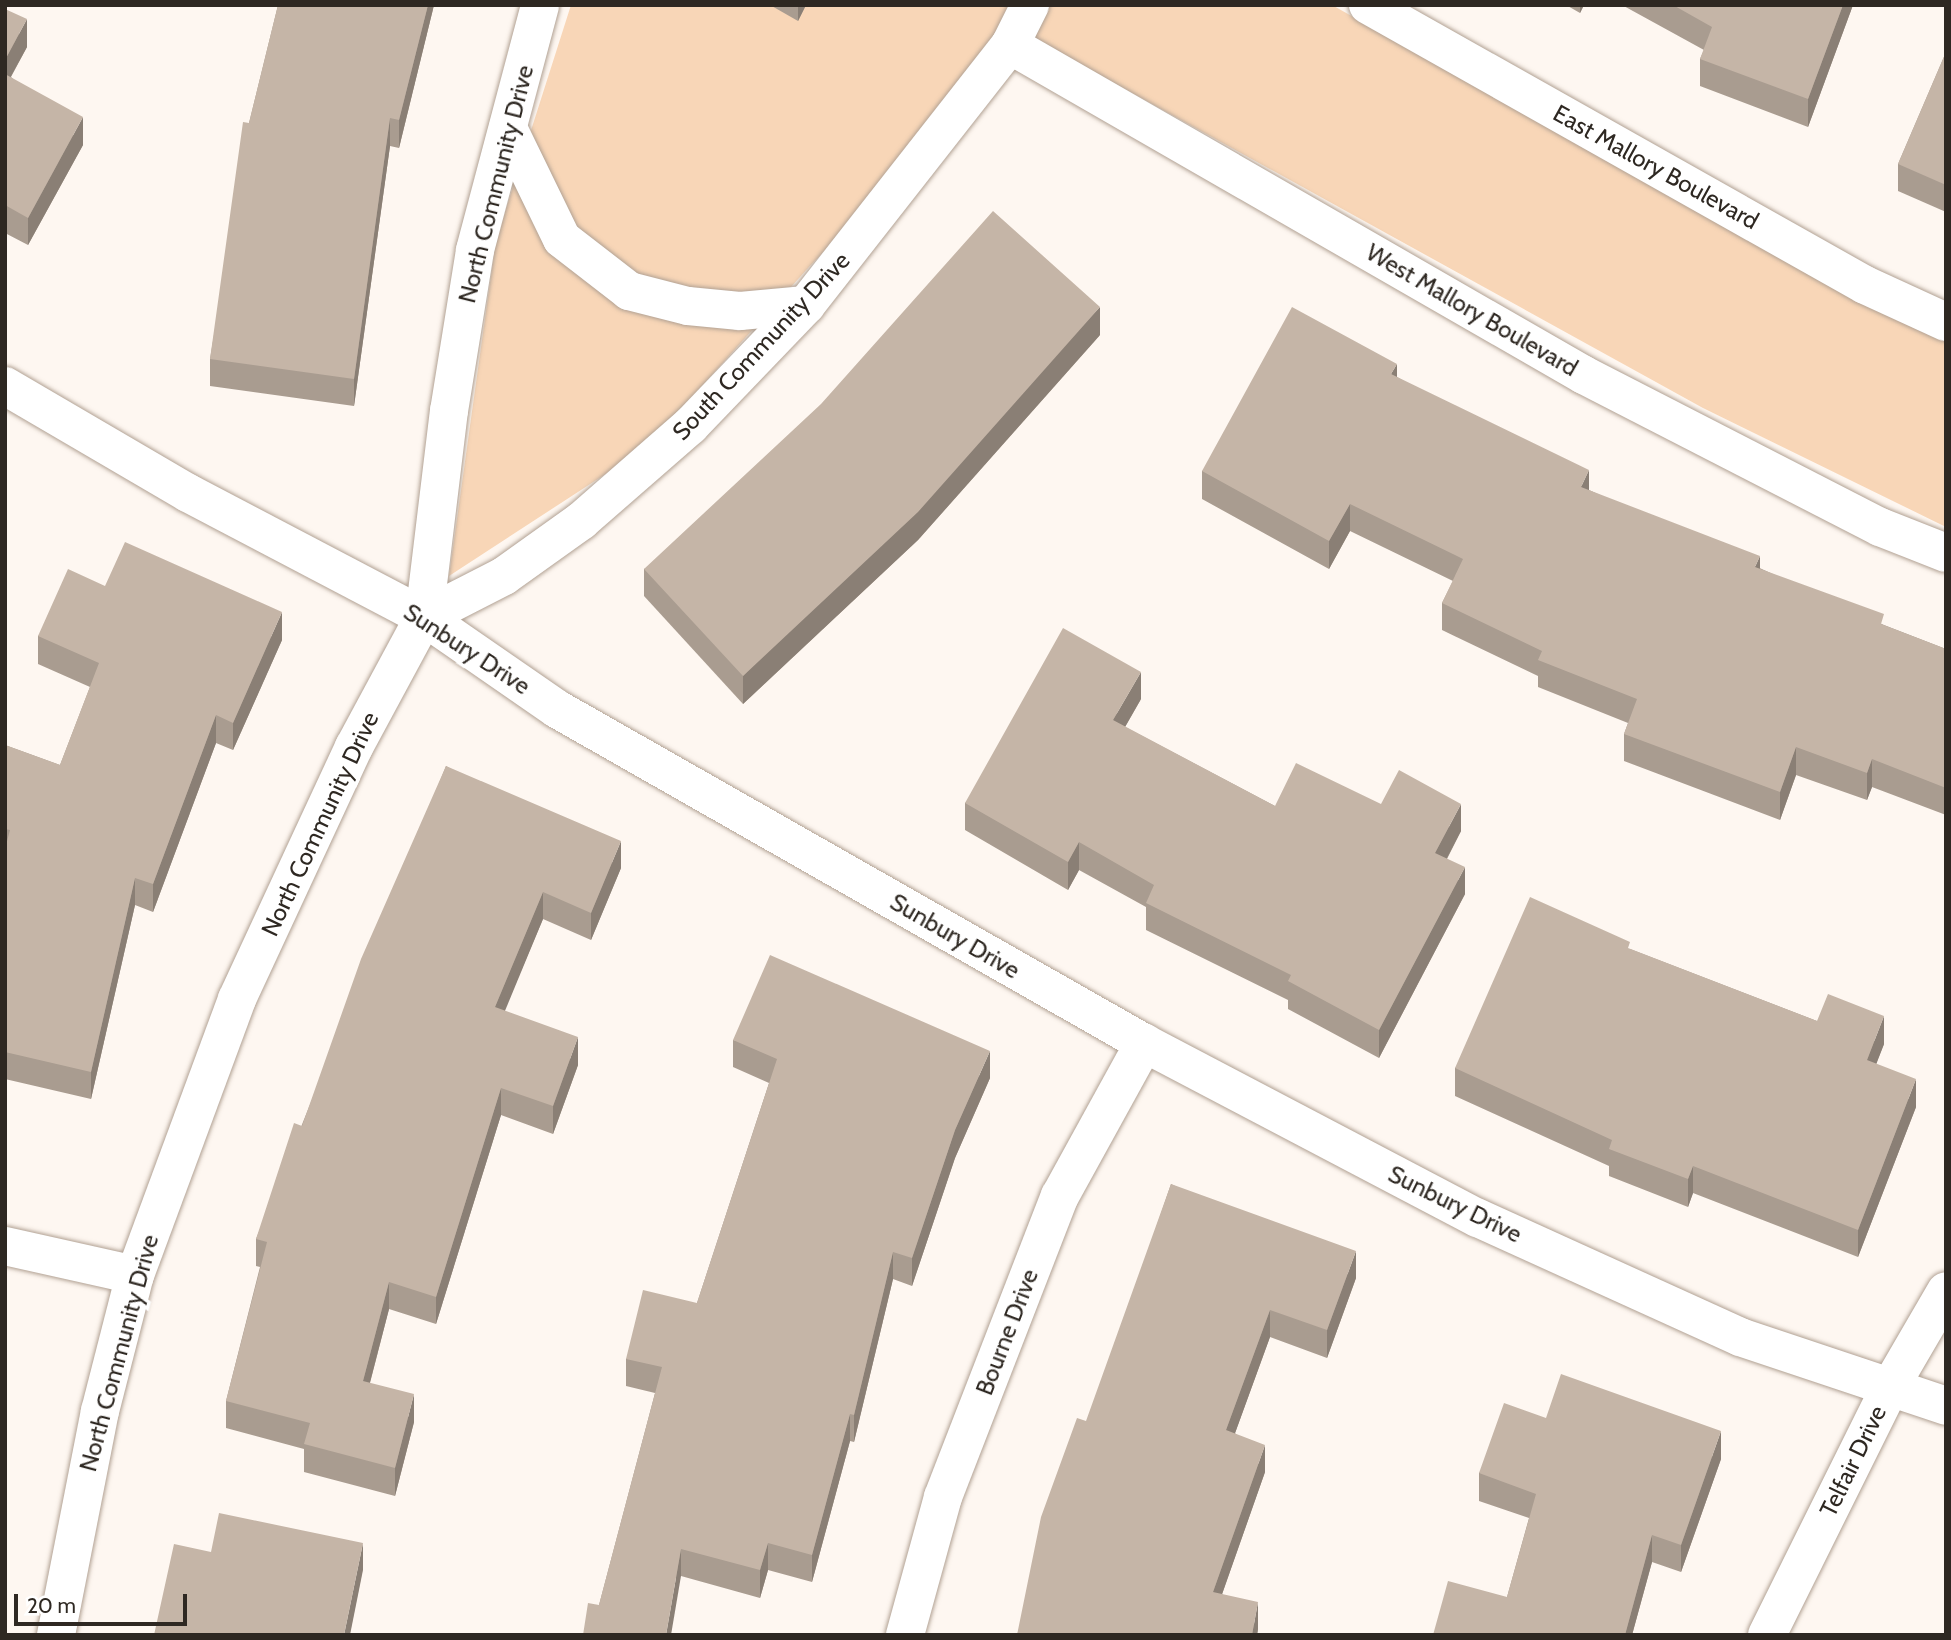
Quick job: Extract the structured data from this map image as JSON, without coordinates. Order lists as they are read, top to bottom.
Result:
{
  "streets": {
    "street": [
      "East Mallory Boulevard",
      "North Community Drive",
      "West Mallory Boulevard",
      "South Community Drive",
      "Sunbury Drive",
      "Bourne Drive",
      "Telfair Drive"
    ]
  },
  "crossings": [
    ["North Community Drive", "South Community Drive"],
    ["North Community Drive", "Sunbury Drive"],
    ["West Mallory Boulevard", "South Community Drive"],
    ["South Community Drive", "Sunbury Drive"],
    ["Sunbury Drive", "Bourne Drive"],
    ["Sunbury Drive", "Telfair Drive"]
  ],
  "scale_bar": "20 m"
}
